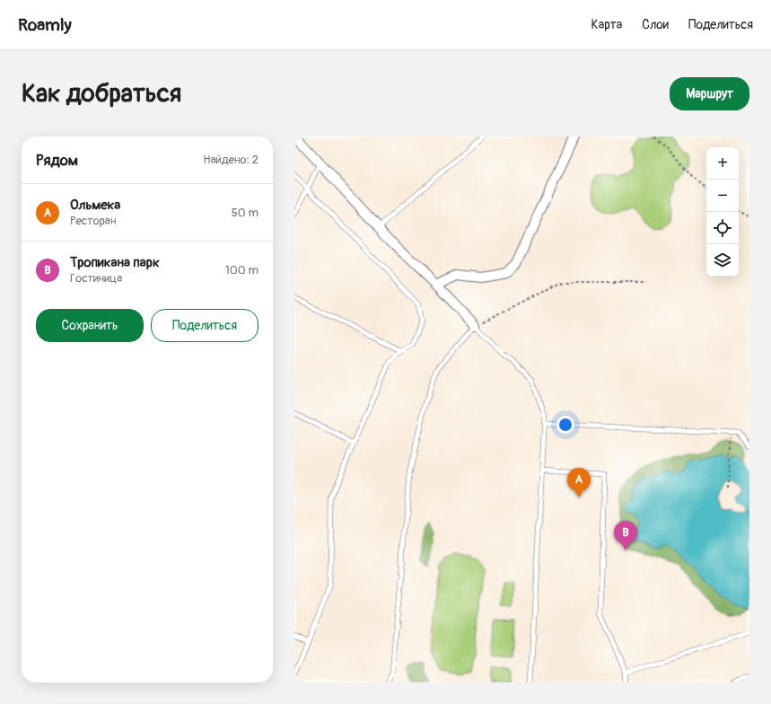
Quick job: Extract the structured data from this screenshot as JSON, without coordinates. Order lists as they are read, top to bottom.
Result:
{
  "page": {
    "header": "Roamly",
    "nav": ["Карта", "Слои", "Поделиться"],
    "buttons": [
      "Маршрут",
      ["Сохранить", "Поделиться"]
    ],
    "title": "Как добраться",
    "heading": ["Рядом", "Найдено: 2"],
    "map_buttons": ["+", "−"],
    "list": [
      {
        "mark": "A",
        "name": "Ольмека",
        "note": "Ресторан",
        "value": "50 m"
      },
      {
        "mark": "B",
        "name": "Тропикана парк",
        "note": "Гостиница",
        "value": "100 m"
      }
    ],
    "pins": ["A", "B"]
  }
}
